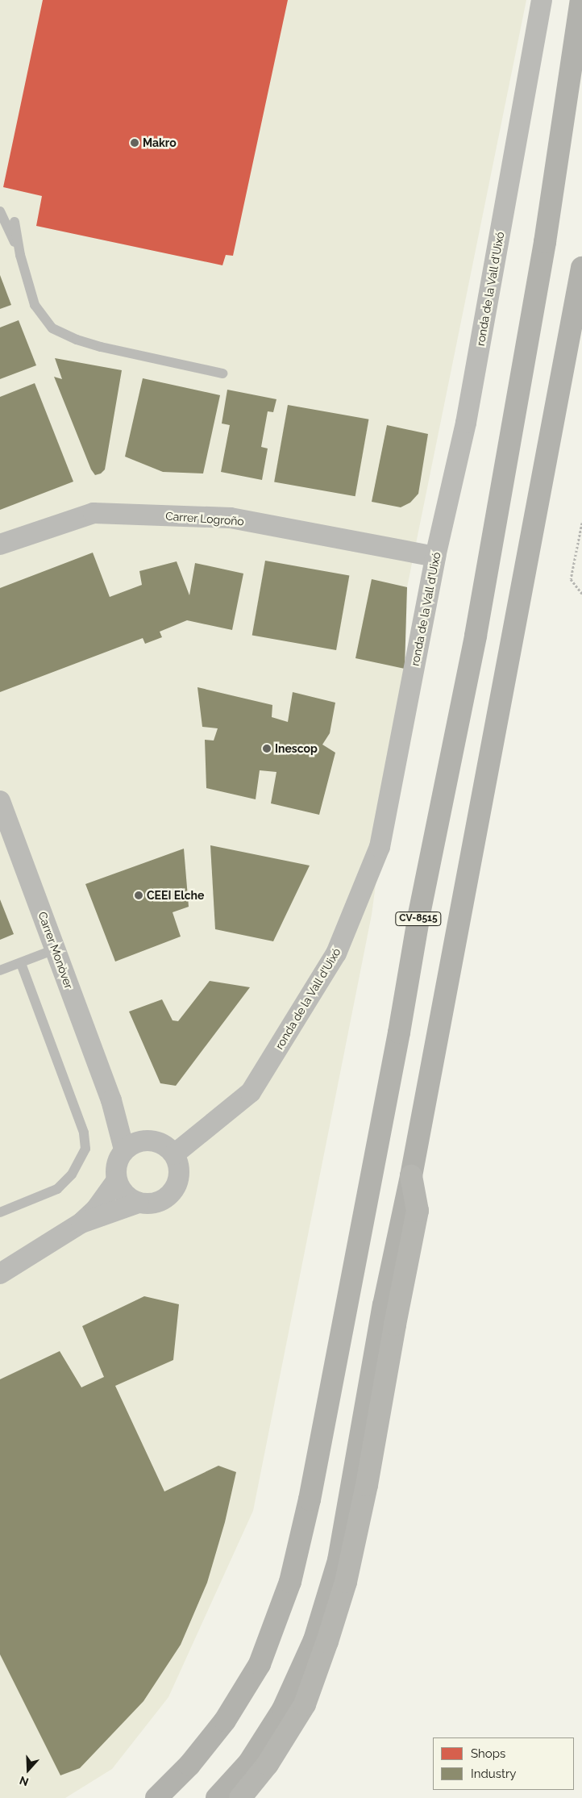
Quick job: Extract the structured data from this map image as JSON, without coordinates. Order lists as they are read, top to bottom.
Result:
{
  "streets": {
    "main road": ["CV-8515"],
    "street": ["ronda de la Vall d'Uixó", "Carrer Logroño", "Carrer Monòver"]
  },
  "crossings": [
    ["ronda de la Vall d'Uixó", "Carrer Logroño"],
    ["ronda de la Vall d'Uixó", "Carrer Monòver"]
  ],
  "places": ["Makro", "Inescop", "CEEI Elche"],
  "legend": ["Shops", "Industry"],
  "north": "bottom"
}
